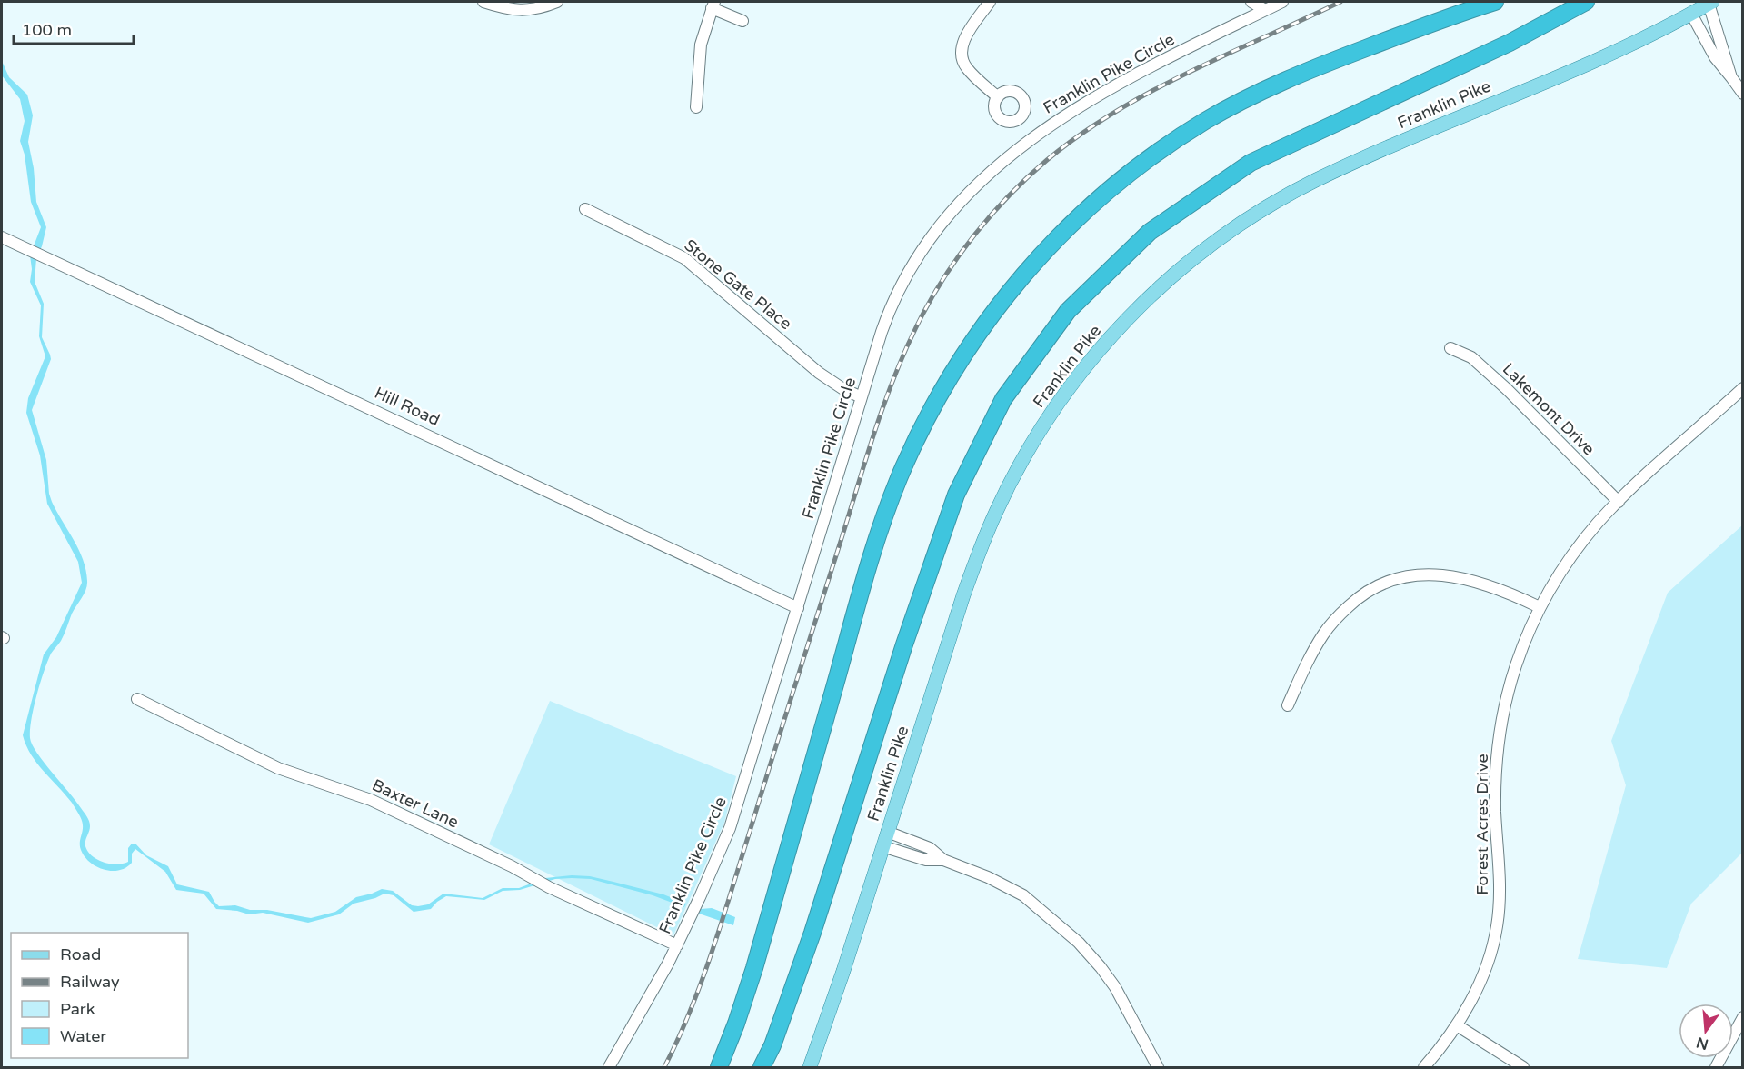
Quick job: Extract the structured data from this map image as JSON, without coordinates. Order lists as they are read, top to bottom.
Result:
{
  "streets": {
    "main road": ["Franklin Pike"],
    "street": [
      "Franklin Pike Circle",
      "Stone Gate Place",
      "Hill Road",
      "Lakemont Drive",
      "Baxter Lane",
      "Forest Acres Drive"
    ]
  },
  "crossings": [
    ["Franklin Pike Circle", "Stone Gate Place"],
    ["Franklin Pike Circle", "Hill Road"],
    ["Franklin Pike Circle", "Baxter Lane"],
    ["Lakemont Drive", "Forest Acres Drive"]
  ],
  "legend": [
    "Road",
    "Railway",
    "Park",
    "Water"
  ],
  "scale_bar": "100 m",
  "north": "bottom"
}
